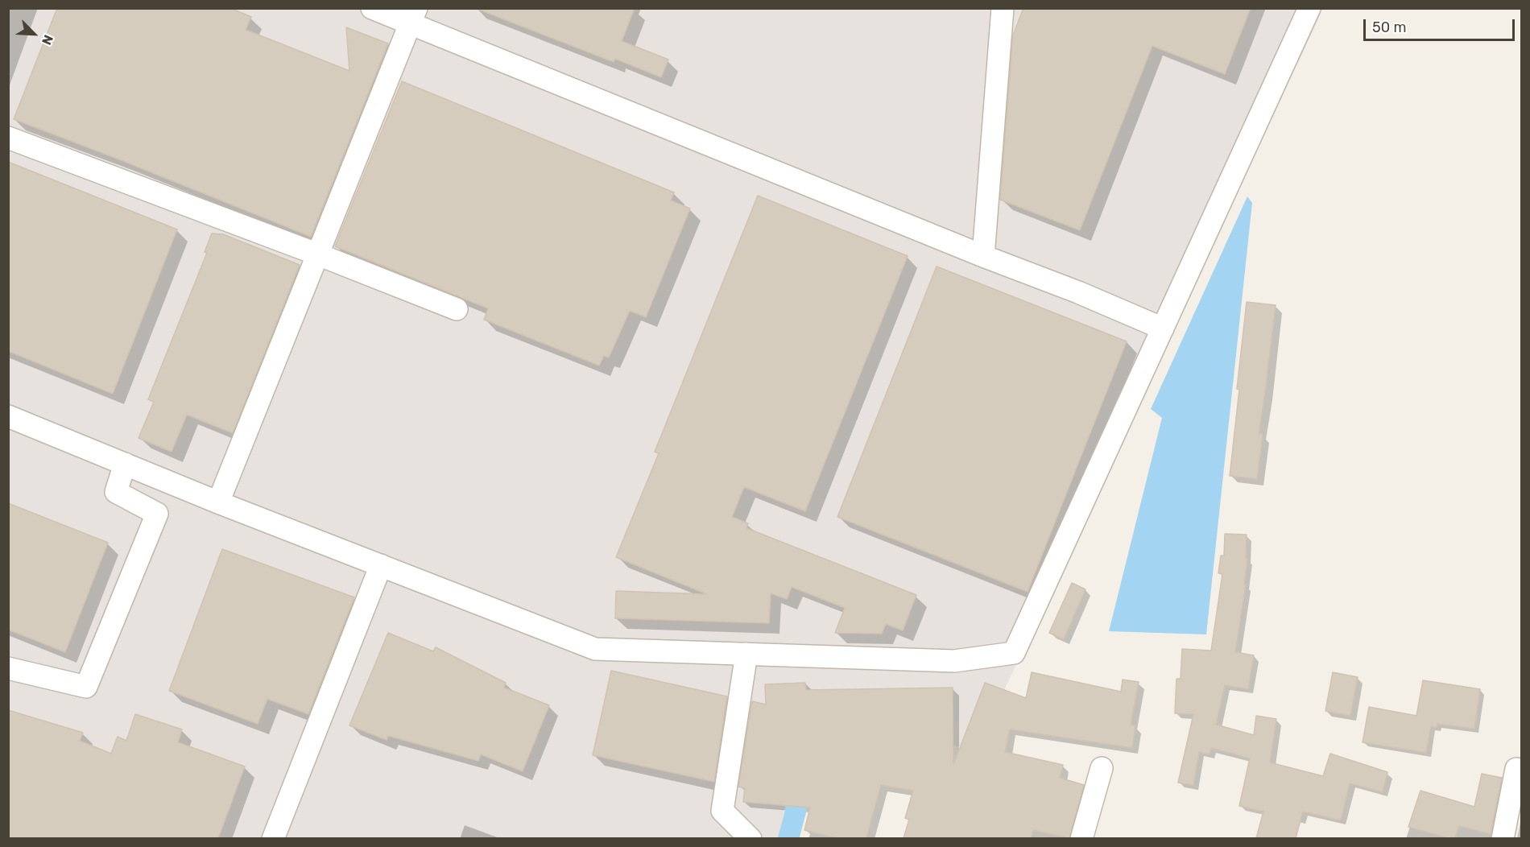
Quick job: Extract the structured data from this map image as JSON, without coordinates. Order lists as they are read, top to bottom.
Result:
{
  "scale_bar": "50 m",
  "north": "bottom right"
}
